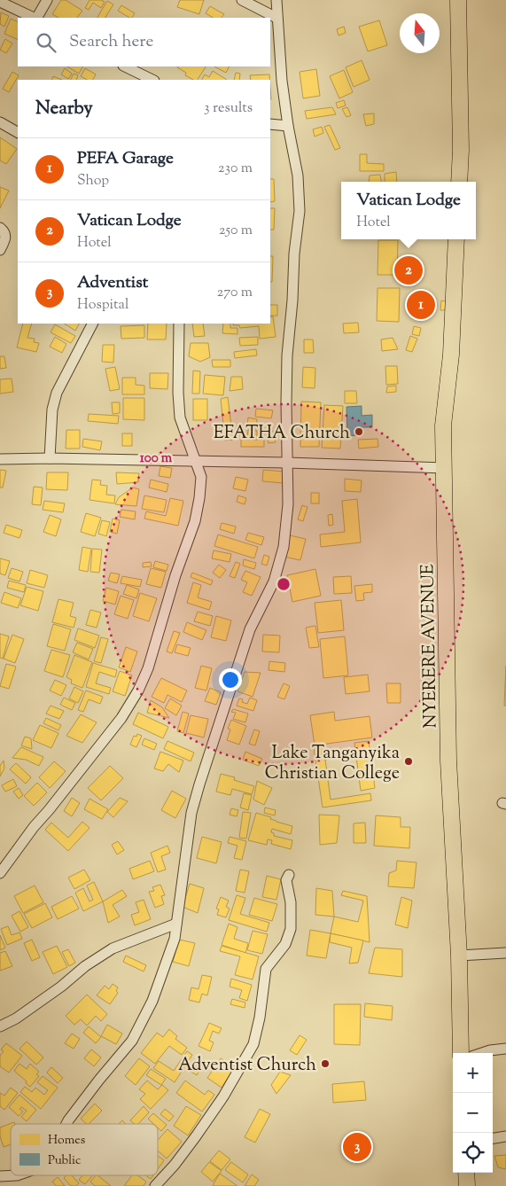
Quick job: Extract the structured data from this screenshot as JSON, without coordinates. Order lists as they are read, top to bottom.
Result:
{
  "streets": {
    "main road": ["NYERERE AVENUE"]
  },
  "places": ["EFATHA Church", "Lake Tanganyika Christian College", "Adventist Church"],
  "legend": ["Homes", "Public"],
  "north": "top",
  "page": {
    "search": "Search here",
    "heading": ["Nearby", "3 results"],
    "list": [
      {
        "mark": "1",
        "name": "PEFA Garage",
        "note": "Shop",
        "value": "230 m"
      },
      {
        "mark": "2",
        "name": "Vatican Lodge",
        "note": "Hotel",
        "value": "250 m"
      },
      {
        "mark": "3",
        "name": "Adventist",
        "note": "Hospital",
        "value": "270 m"
      }
    ],
    "popup": ["Vatican Lodge", "Hotel"],
    "pins": ["2", "1", "3"],
    "map_buttons": ["+", "−"]
  },
  "rings": ["100 m"]
}
